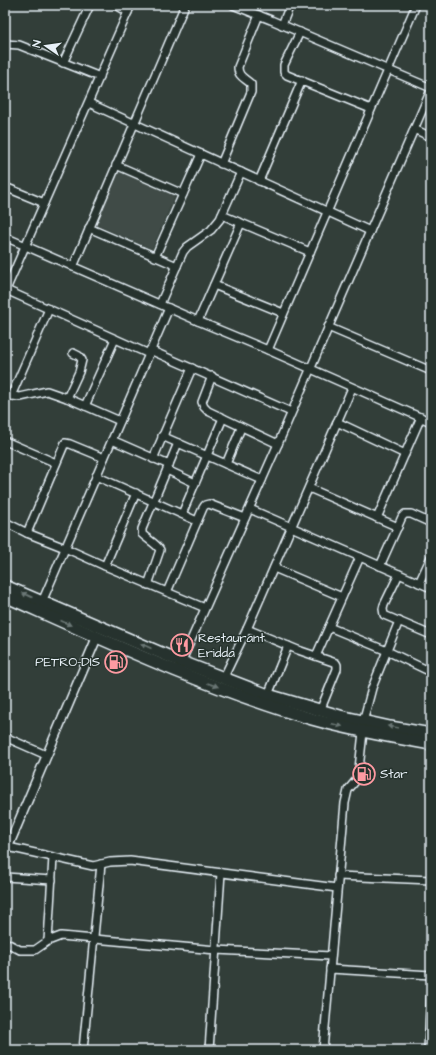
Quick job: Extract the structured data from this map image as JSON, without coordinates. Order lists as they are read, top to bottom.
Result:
{
  "places": {
    "restaurant": ["Restaurant Eridda"],
    "fuel station": ["PETRO-DIS", "Star"]
  },
  "north": "left"
}
